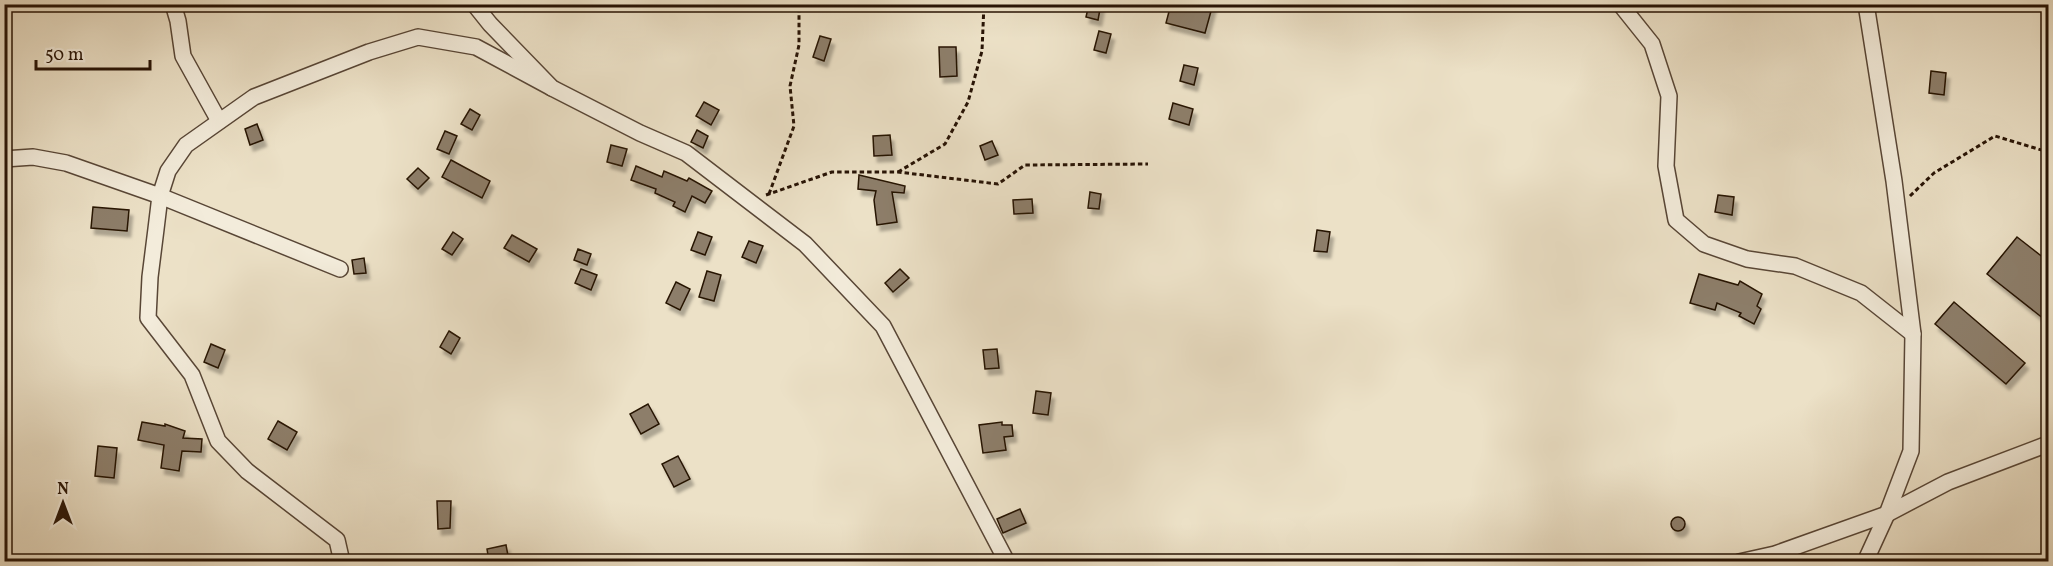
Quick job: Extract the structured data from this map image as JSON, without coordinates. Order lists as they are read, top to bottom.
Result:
{
  "scale_bar": "50 m",
  "north": "top"
}
